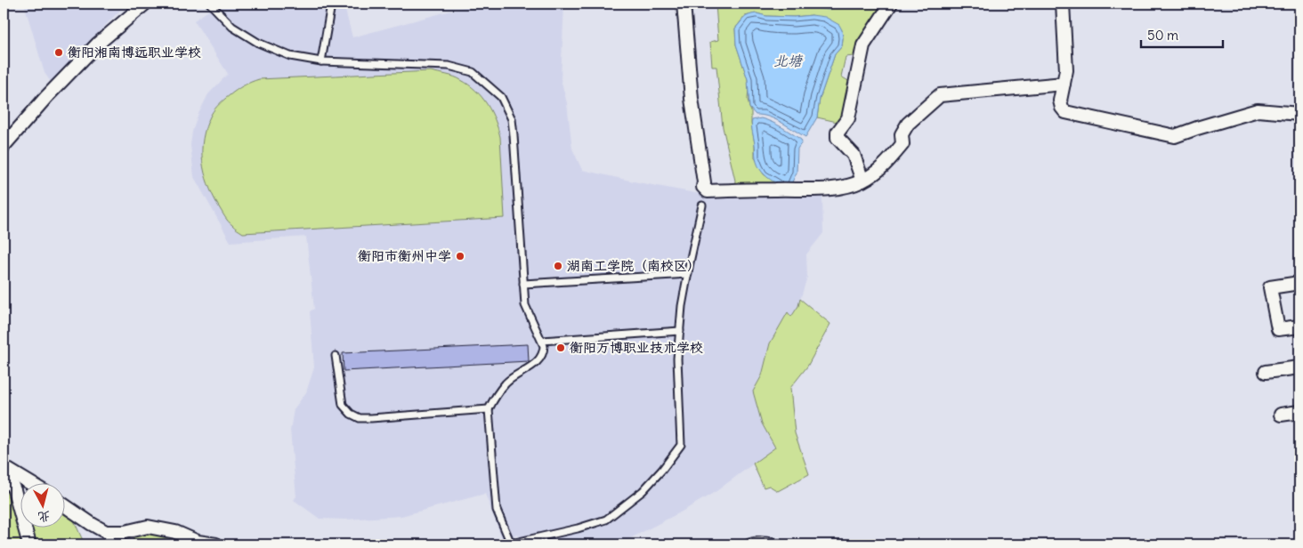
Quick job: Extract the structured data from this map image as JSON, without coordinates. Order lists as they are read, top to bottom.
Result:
{
  "water": ["北塘"],
  "places": [
    "衡阳湘南博远职业学校",
    "衡阳市衡州中学",
    "湖南工学院（南校区）",
    "衡阳万博职业技术学校"
  ],
  "scale_bar": "50 m",
  "north": "bottom"
}
